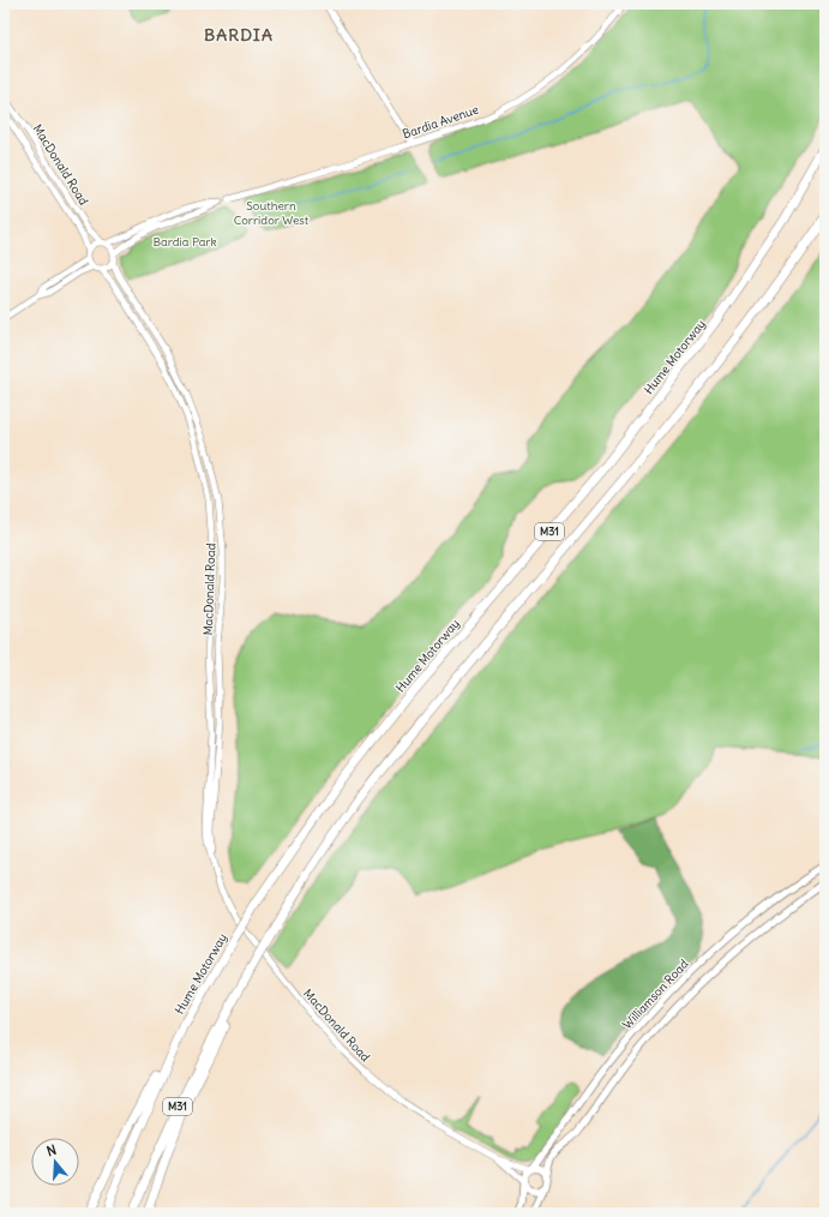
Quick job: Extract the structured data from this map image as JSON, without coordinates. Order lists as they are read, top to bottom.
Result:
{
  "streets": {
    "highway": ["Hume Motorway", "M31"],
    "main road": ["Williamson Road"],
    "street": ["Bardia Avenue", "MacDonald Road"]
  },
  "crossings": [
    ["MacDonald Road", "Williamson Road"]
  ],
  "districts": ["BARDIA"],
  "parks": ["Southern Corridor West", "Bardia Park"],
  "north": "top"
}
